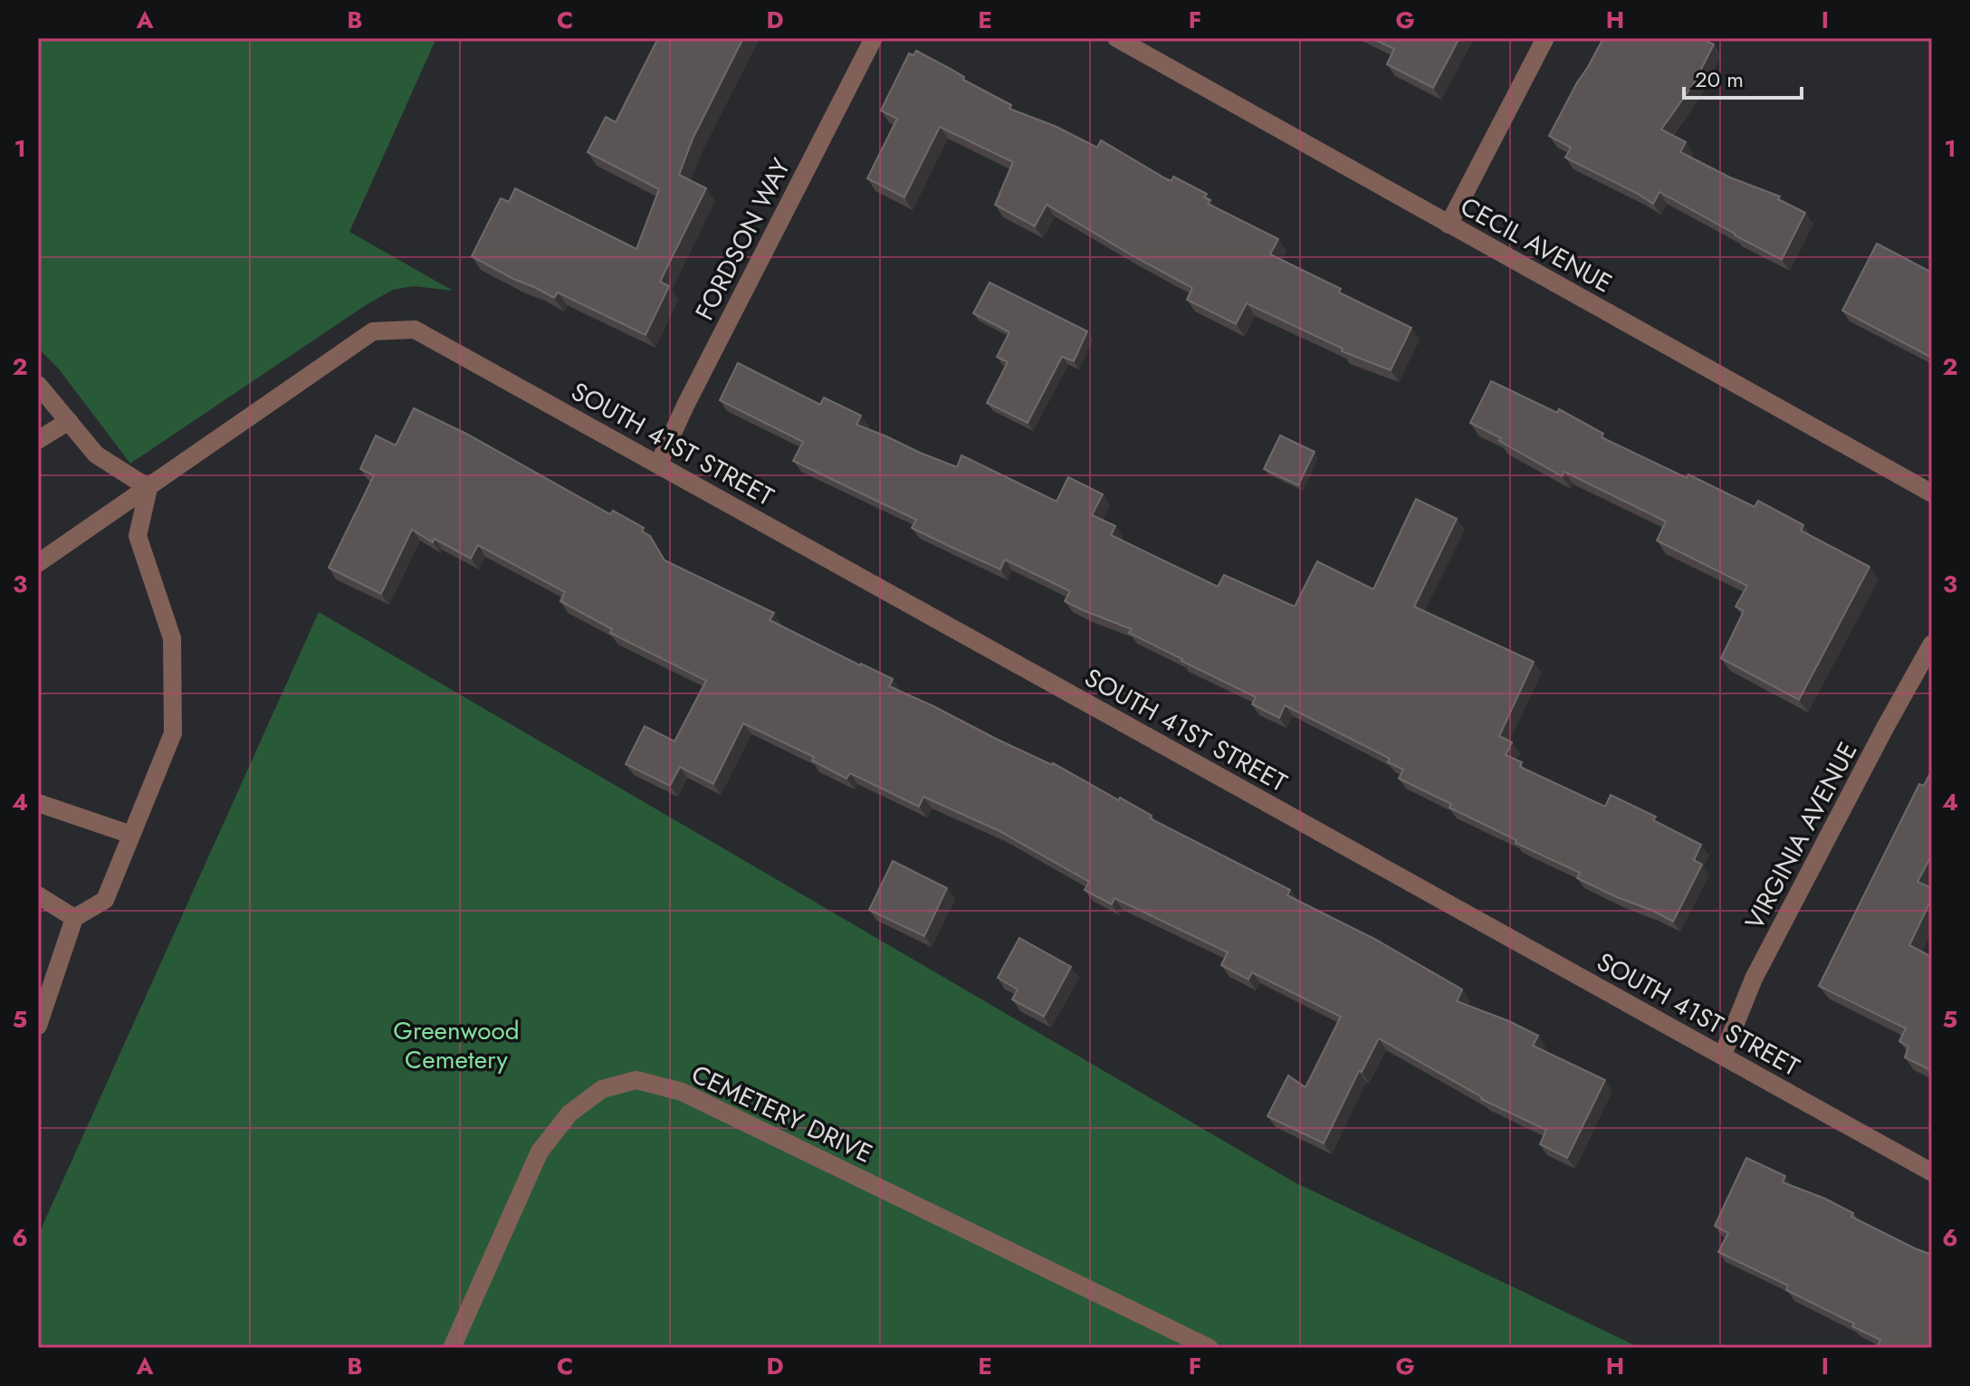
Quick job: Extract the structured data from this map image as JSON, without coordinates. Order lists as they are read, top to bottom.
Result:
{
  "streets": {
    "street": [
      "FORDSON WAY",
      "CECIL AVENUE",
      "SOUTH 41ST STREET",
      "VIRGINIA AVENUE",
      "CEMETERY DRIVE"
    ]
  },
  "crossings": [
    ["FORDSON WAY", "SOUTH 41ST STREET"],
    ["SOUTH 41ST STREET", "VIRGINIA AVENUE"]
  ],
  "parks": ["Greenwood Cemetery"],
  "scale_bar": "20 m",
  "grid": {
    "columns": [
      "A",
      "B",
      "C",
      "D",
      "E",
      "F",
      "G",
      "H",
      "I"
    ],
    "rows": [
      "1",
      "2",
      "3",
      "4",
      "5",
      "6"
    ]
  }
}
